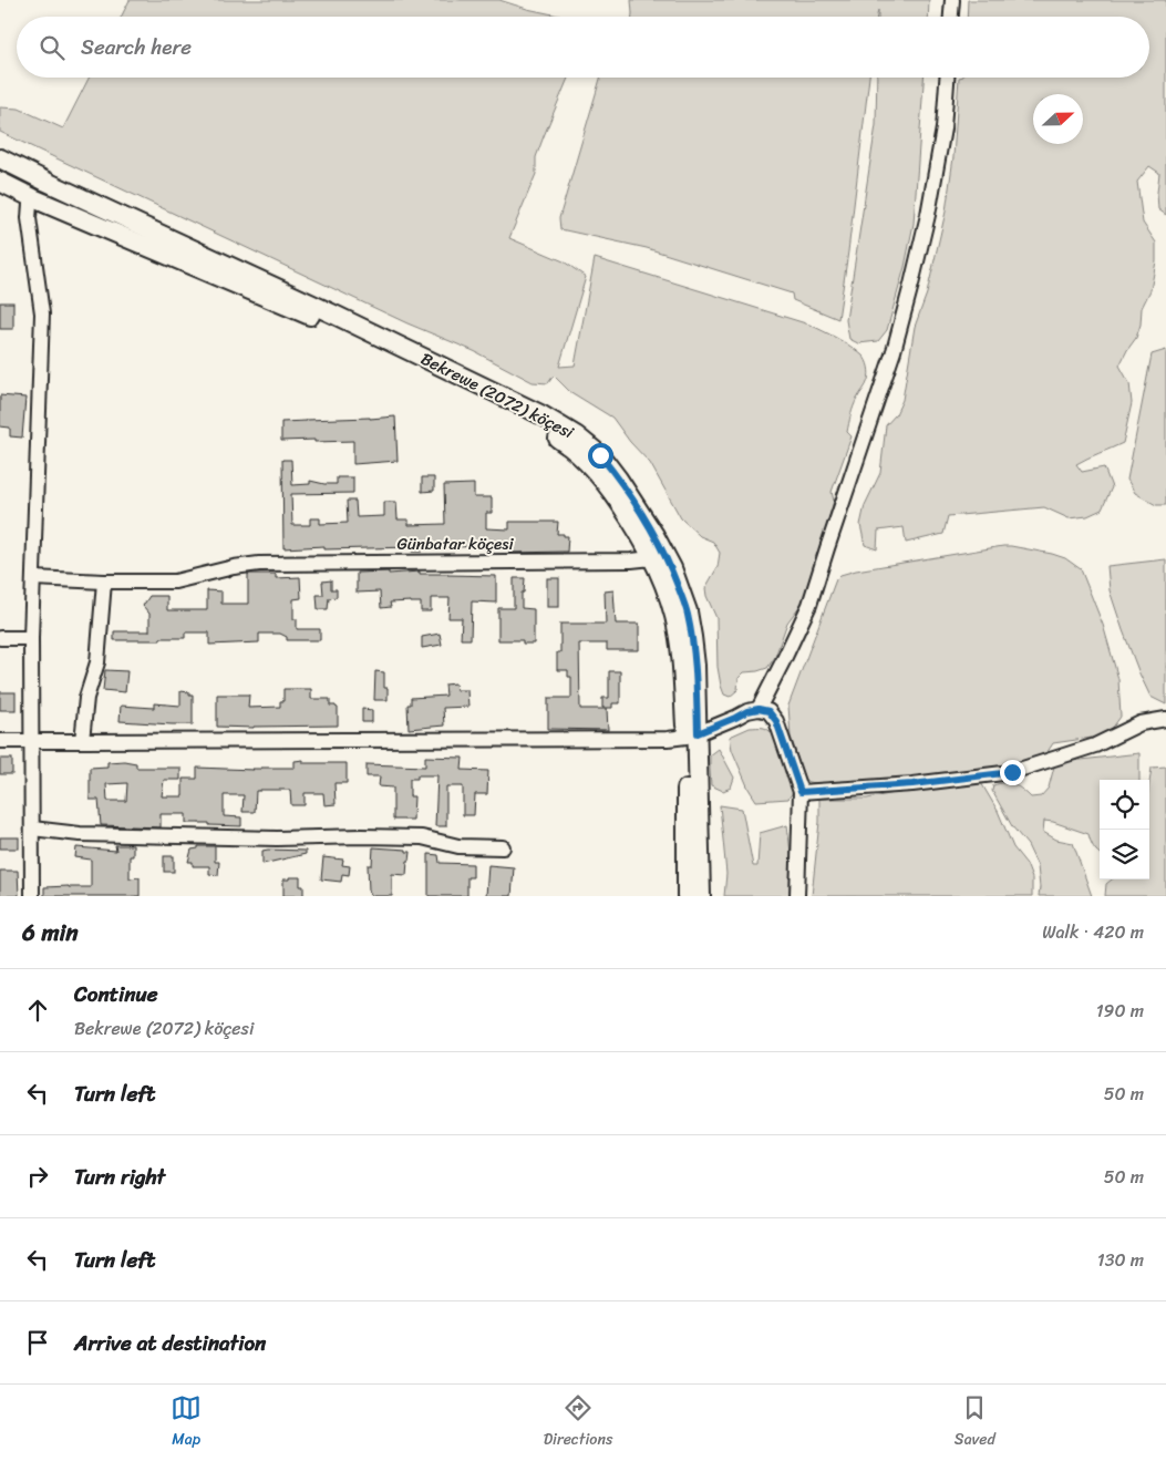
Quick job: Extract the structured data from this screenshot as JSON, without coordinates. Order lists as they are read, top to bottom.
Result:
{
  "streets": {
    "main road": ["Bekrewe (2072) köçesi"],
    "street": ["Günbatar köçesi"]
  },
  "crossings": [
    ["Bekrewe (2072) köçesi", "Günbatar köçesi"]
  ],
  "north": "right",
  "page": {
    "search": "Search here",
    "heading": ["6 min", "Walk · 420 m"],
    "list": [
      ["Continue", "Bekrewe (2072) köçesi", "190 m"],
      ["Turn left", "50 m"],
      ["Turn right", "50 m"],
      ["Turn left", "130 m"],
      "Arrive at destination"
    ],
    "nav": ["Map", "Directions", "Saved"]
  }
}
